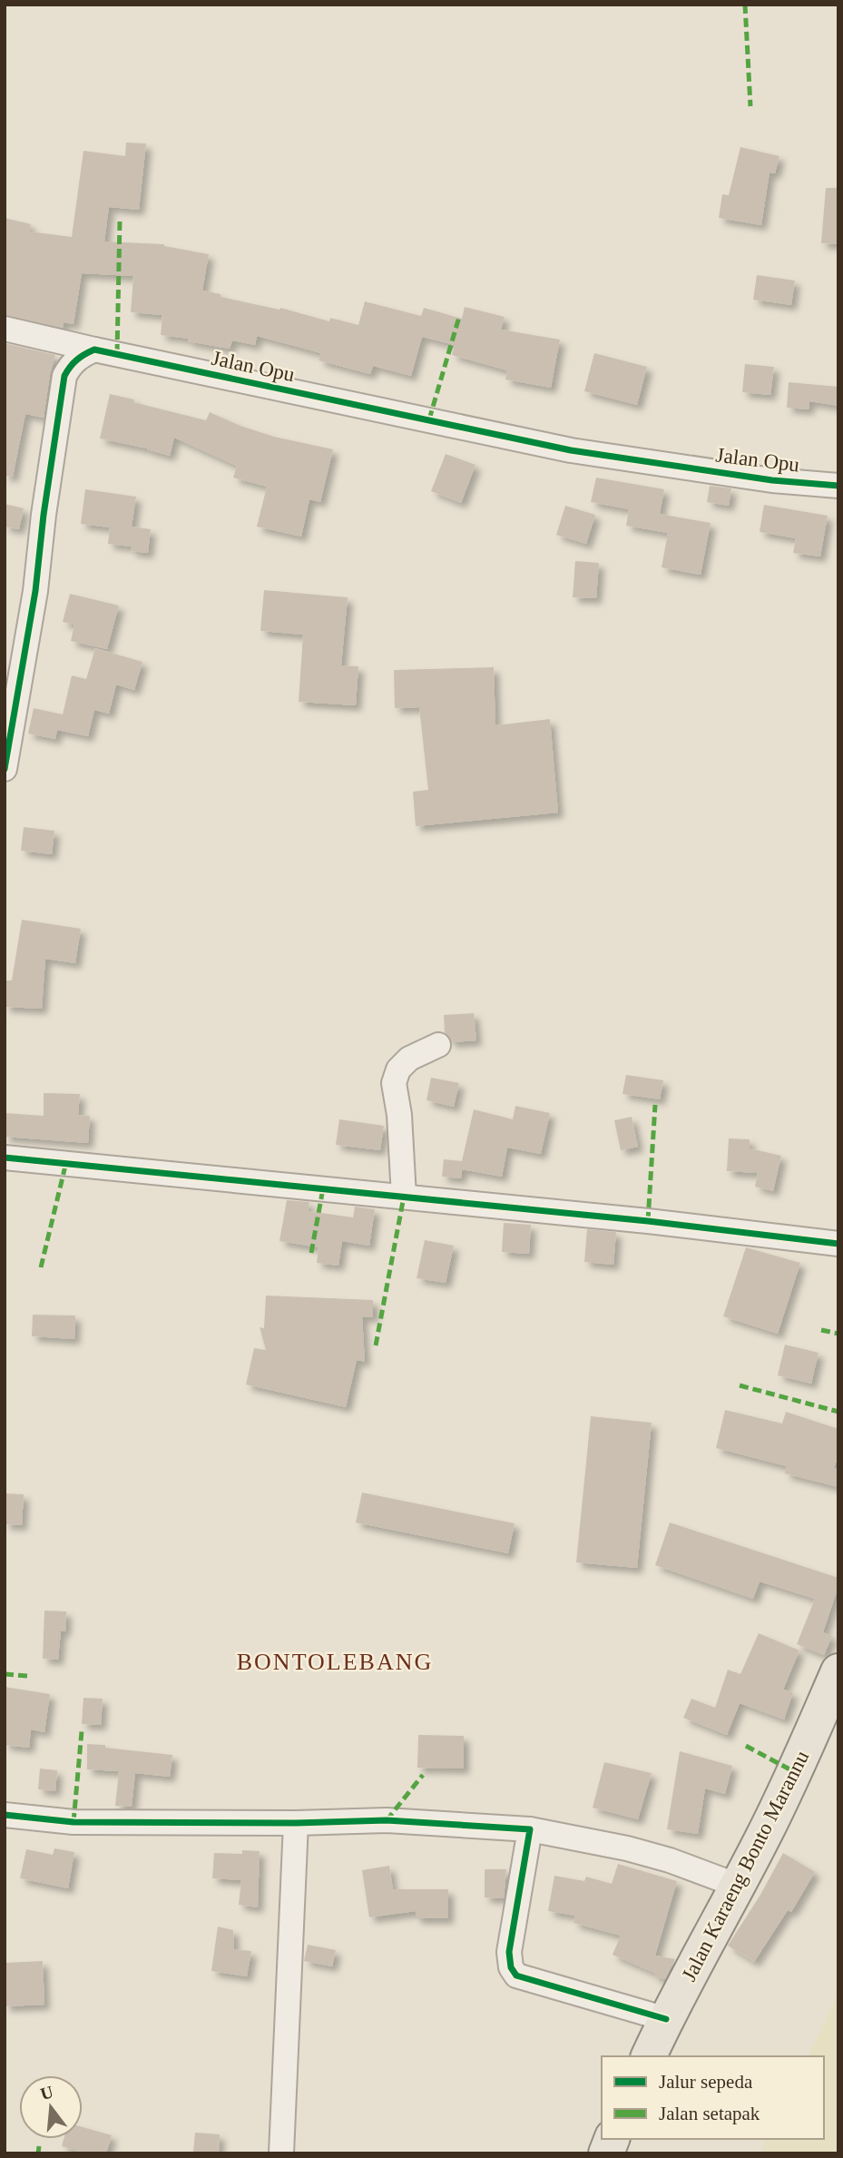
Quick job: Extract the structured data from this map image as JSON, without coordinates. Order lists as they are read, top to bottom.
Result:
{
  "streets": {
    "main road": ["Jalan Karaeng Bonto Marannu"],
    "street": ["Jalan Opu"]
  },
  "districts": ["BONTOLEBANG"],
  "legend": ["Jalur sepeda", "Jalan setapak"],
  "north": "top"
}
